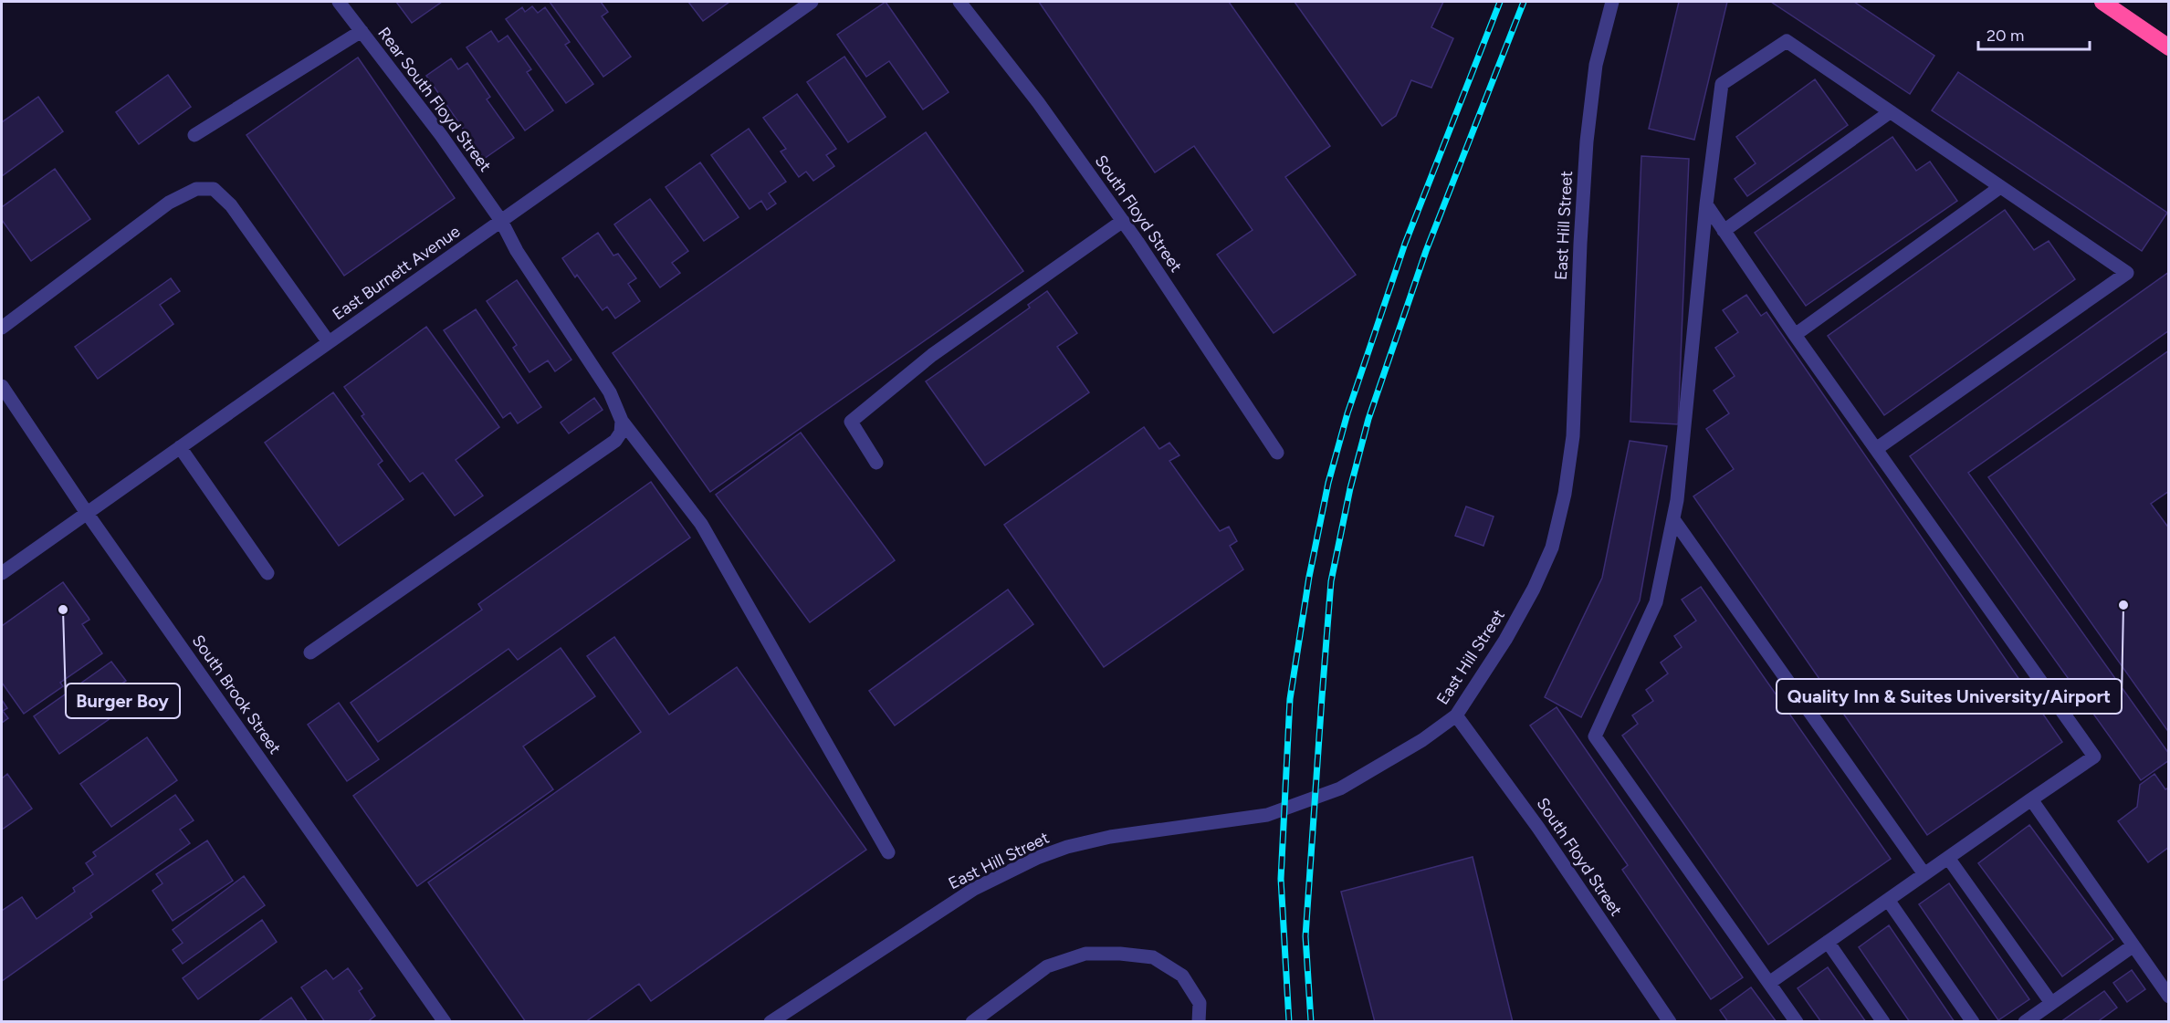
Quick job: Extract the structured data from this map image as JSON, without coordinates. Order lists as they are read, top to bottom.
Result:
{
  "streets": {
    "street": [
      "Rear South Floyd Street",
      "South Floyd Street",
      "East Hill Street",
      "East Burnett Avenue",
      "South Brook Street"
    ]
  },
  "crossings": [
    ["Rear South Floyd Street", "East Burnett Avenue"],
    ["South Floyd Street", "East Hill Street"],
    ["East Burnett Avenue", "South Brook Street"]
  ],
  "places": ["Quality Inn & Suites University/Airport", "Burger Boy"],
  "scale_bar": "20 m"
}
